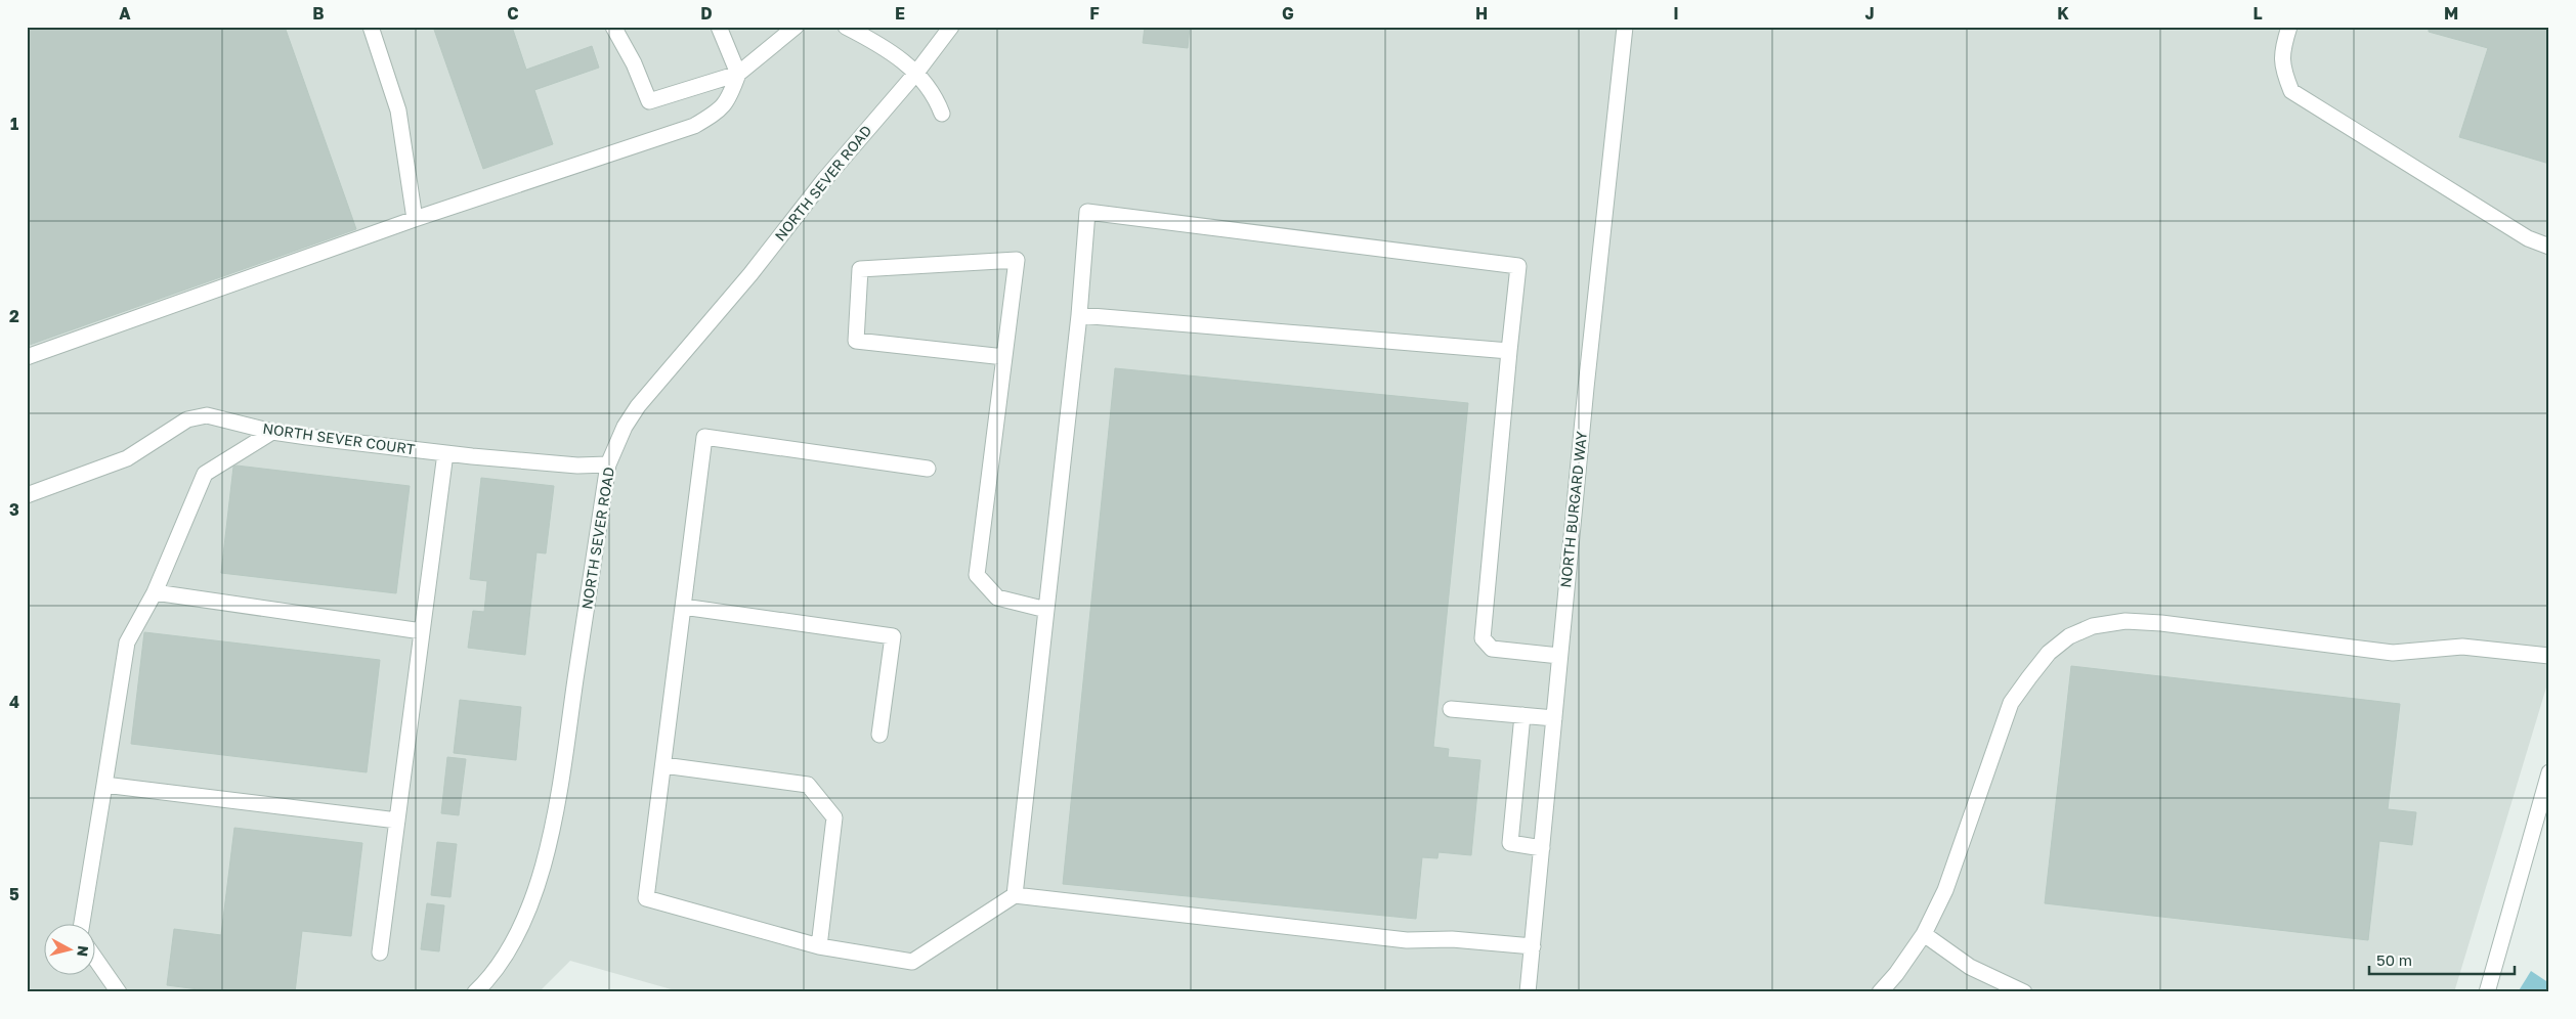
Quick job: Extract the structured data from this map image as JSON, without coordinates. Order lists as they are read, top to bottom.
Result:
{
  "streets": {
    "street": ["NORTH SEVER ROAD", "NORTH SEVER COURT", "NORTH BURGARD WAY"]
  },
  "crossings": [
    ["NORTH SEVER ROAD", "NORTH SEVER COURT"]
  ],
  "scale_bar": "50 m",
  "north": "right",
  "grid": {
    "columns": [
      "A",
      "B",
      "C",
      "D",
      "E",
      "F",
      "G",
      "H",
      "I",
      "J",
      "K",
      "L",
      "M"
    ],
    "rows": [
      "1",
      "2",
      "3",
      "4",
      "5"
    ]
  }
}
